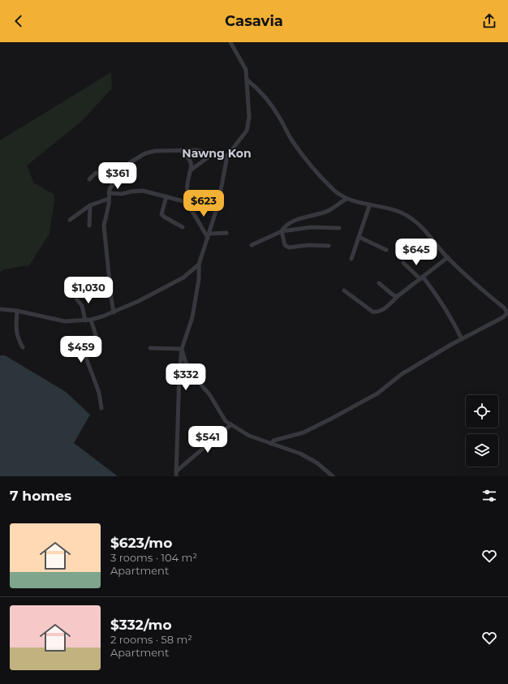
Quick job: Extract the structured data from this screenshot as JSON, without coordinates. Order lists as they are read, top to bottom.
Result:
{
  "districts": ["Nawng Kon"],
  "page": {
    "header": "Casavia",
    "price": [
      "$361",
      "$623",
      "$645",
      "$1,030",
      "$459",
      "$332",
      "$541"
    ],
    "heading": "7 homes",
    "list": [
      {
        "name": "$623/mo",
        "note": "3 rooms · 104 m² · Apartment"
      },
      {
        "name": "$332/mo",
        "note": "2 rooms · 58 m² · Apartment"
      }
    ]
  }
}
